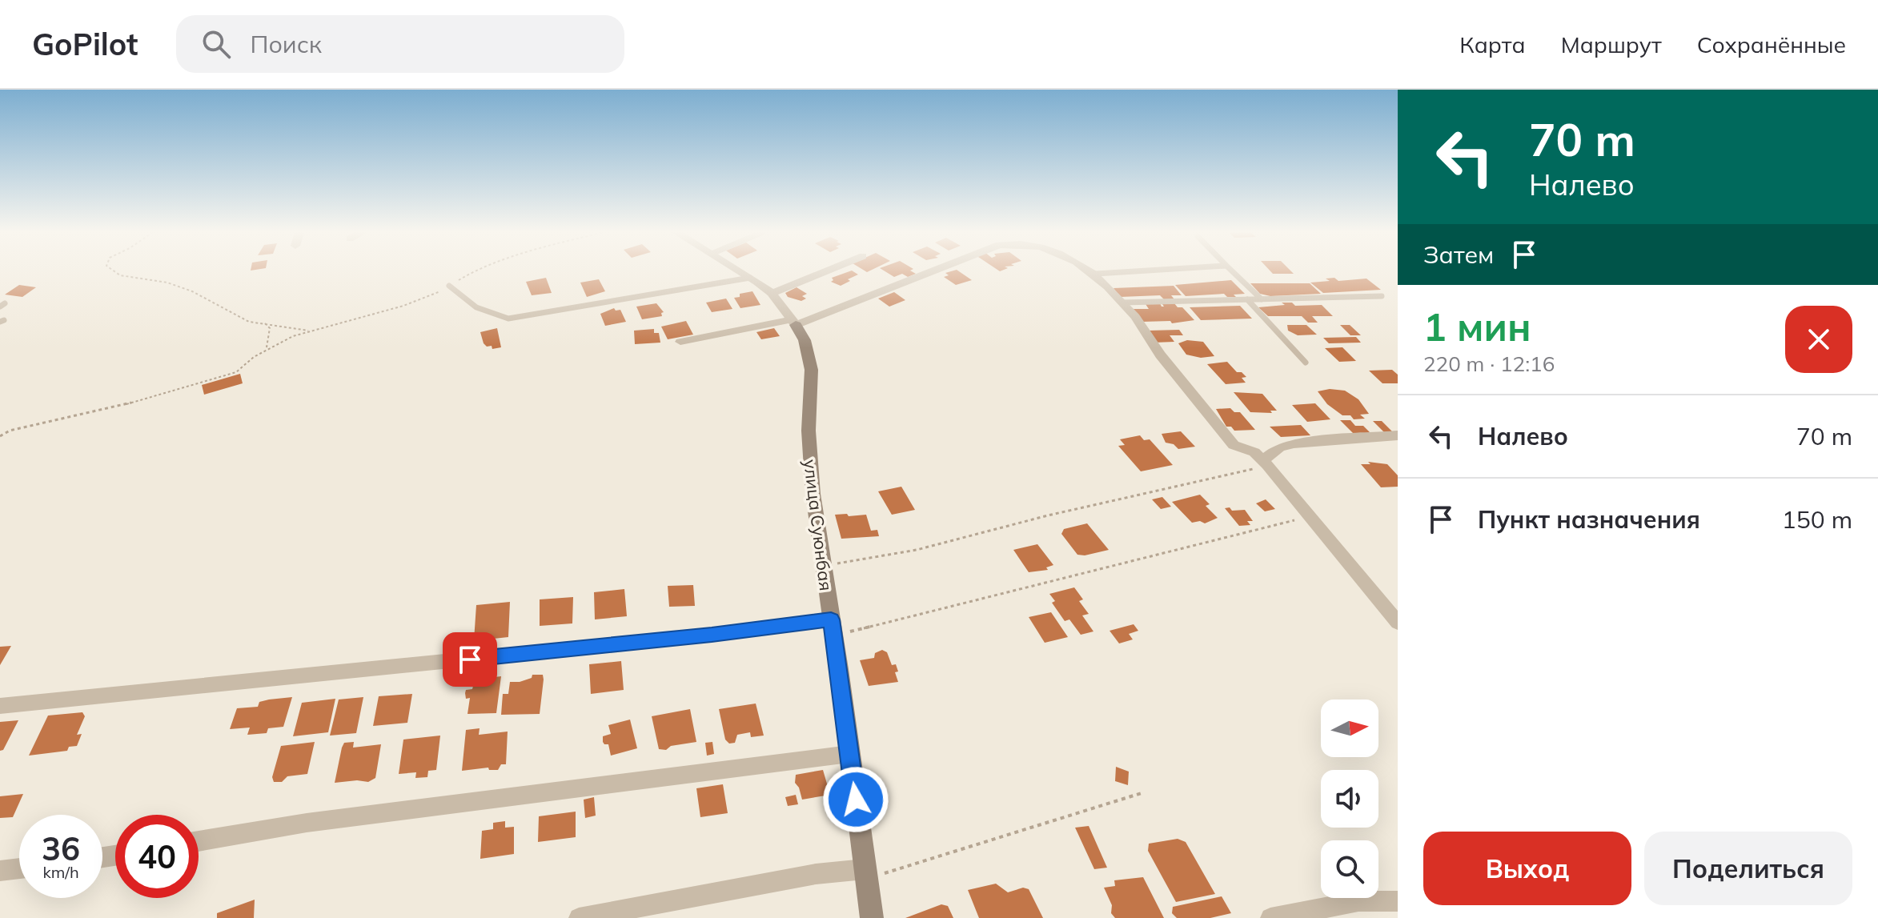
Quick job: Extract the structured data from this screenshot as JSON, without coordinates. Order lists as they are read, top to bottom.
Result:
{
  "streets": {
    "street": ["улица Суюнбая"]
  },
  "north": "right",
  "page": {
    "header": "GoPilot",
    "search": "Поиск",
    "nav": ["Карта", "Маршрут", "Сохранённые"],
    "turn": ["70 m", "Налево"],
    "then": "Затем",
    "heading": ["1 мин", "220 m · 12:16"],
    "list": [
      {
        "name": "Налево",
        "value": "70 m"
      },
      {
        "name": "Пункт назначения",
        "value": "150 m"
      }
    ],
    "speed": "36 km/h",
    "limit": "40",
    "buttons": ["Выход", "Поделиться"]
  }
}
